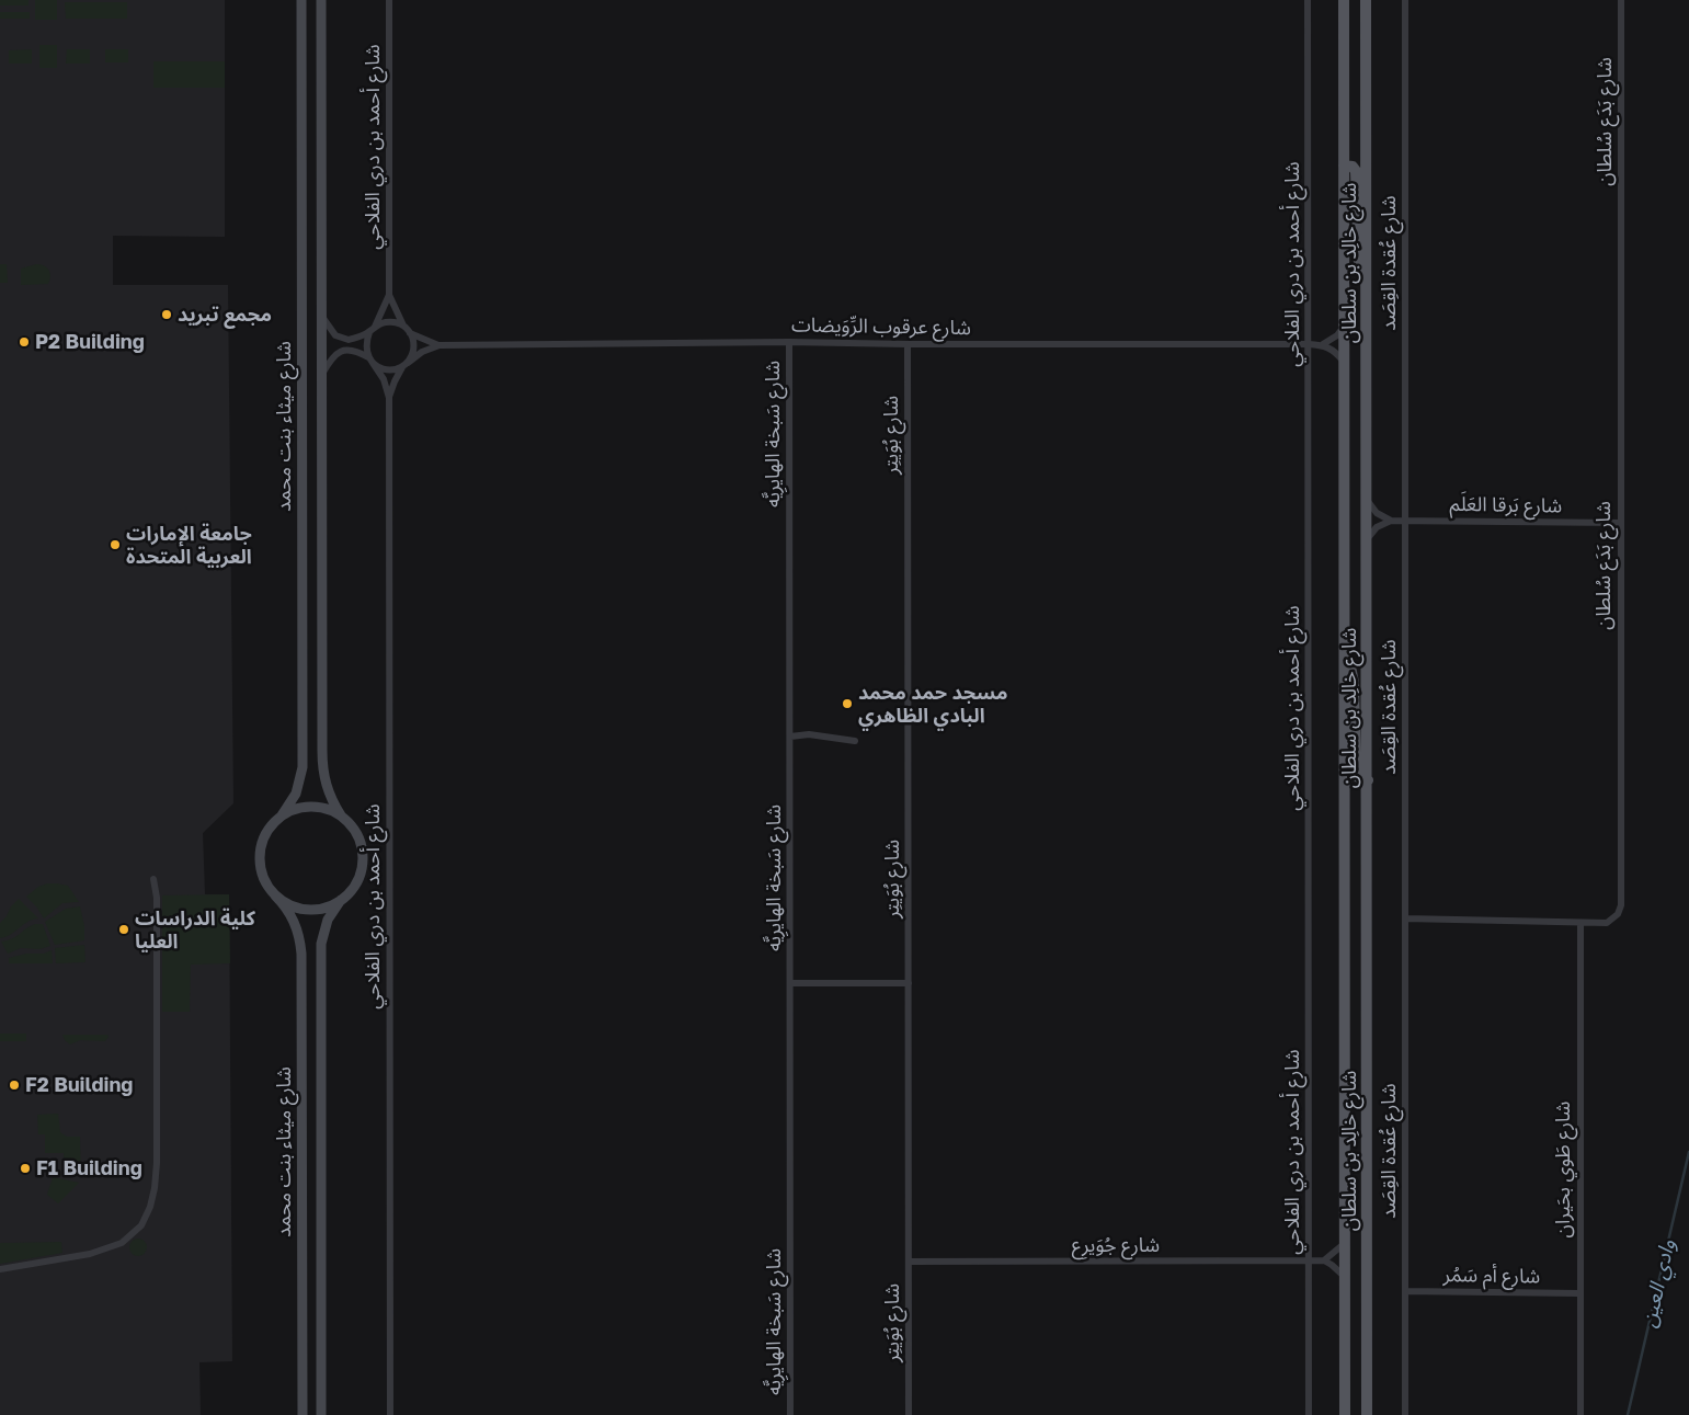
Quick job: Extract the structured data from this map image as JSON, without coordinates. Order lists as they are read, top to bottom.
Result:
{
  "streets": {
    "main road": ["شارع خالِد بن سلطان", "شارع ميثاء بنت محمد"],
    "street": [
      "شارع بَدَع سُلطان",
      "شارع أحمد بن دري الفلاحي",
      "شارع عُقدة القِصَد",
      "شارع عرقوب الرِّوَيضات",
      "شارع سَبخة الهايرِيَّه",
      "شارع بُوَيتِر",
      "شارع بَرقا العَلَم",
      "شارع طَوي بحَيران",
      "شارع جُوَيرِع",
      "شارع أم سَمُر"
    ]
  },
  "crossings": [
    ["شارع بَدَع سُلطان", "شارع عُقدة القِصَد"],
    ["شارع بَدَع سُلطان", "شارع بَرقا العَلَم"],
    ["شارع بَدَع سُلطان", "شارع طَوي بحَيران"],
    ["شارع أحمد بن دري الفلاحي", "شارع عرقوب الرِّوَيضات"],
    ["شارع أحمد بن دري الفلاحي", "شارع جُوَيرِع"],
    ["شارع عُقدة القِصَد", "شارع بَرقا العَلَم"],
    ["شارع عُقدة القِصَد", "شارع أم سَمُر"],
    ["شارع عرقوب الرِّوَيضات", "شارع سَبخة الهايرِيَّه"],
    ["شارع عرقوب الرِّوَيضات", "شارع بُوَيتِر"],
    ["شارع بُوَيتِر", "شارع جُوَيرِع"],
    ["شارع طَوي بحَيران", "شارع أم سَمُر"]
  ],
  "water": ["وادي العين"],
  "places": [
    "مجمع تبريد",
    "P2 Building",
    "جامعة الإمارات العربية المتحدة",
    "مسجد حمد محمد البادي الظاهري",
    "كلية الدراسات العليا",
    "F2 Building",
    "F1 Building"
  ]
}
